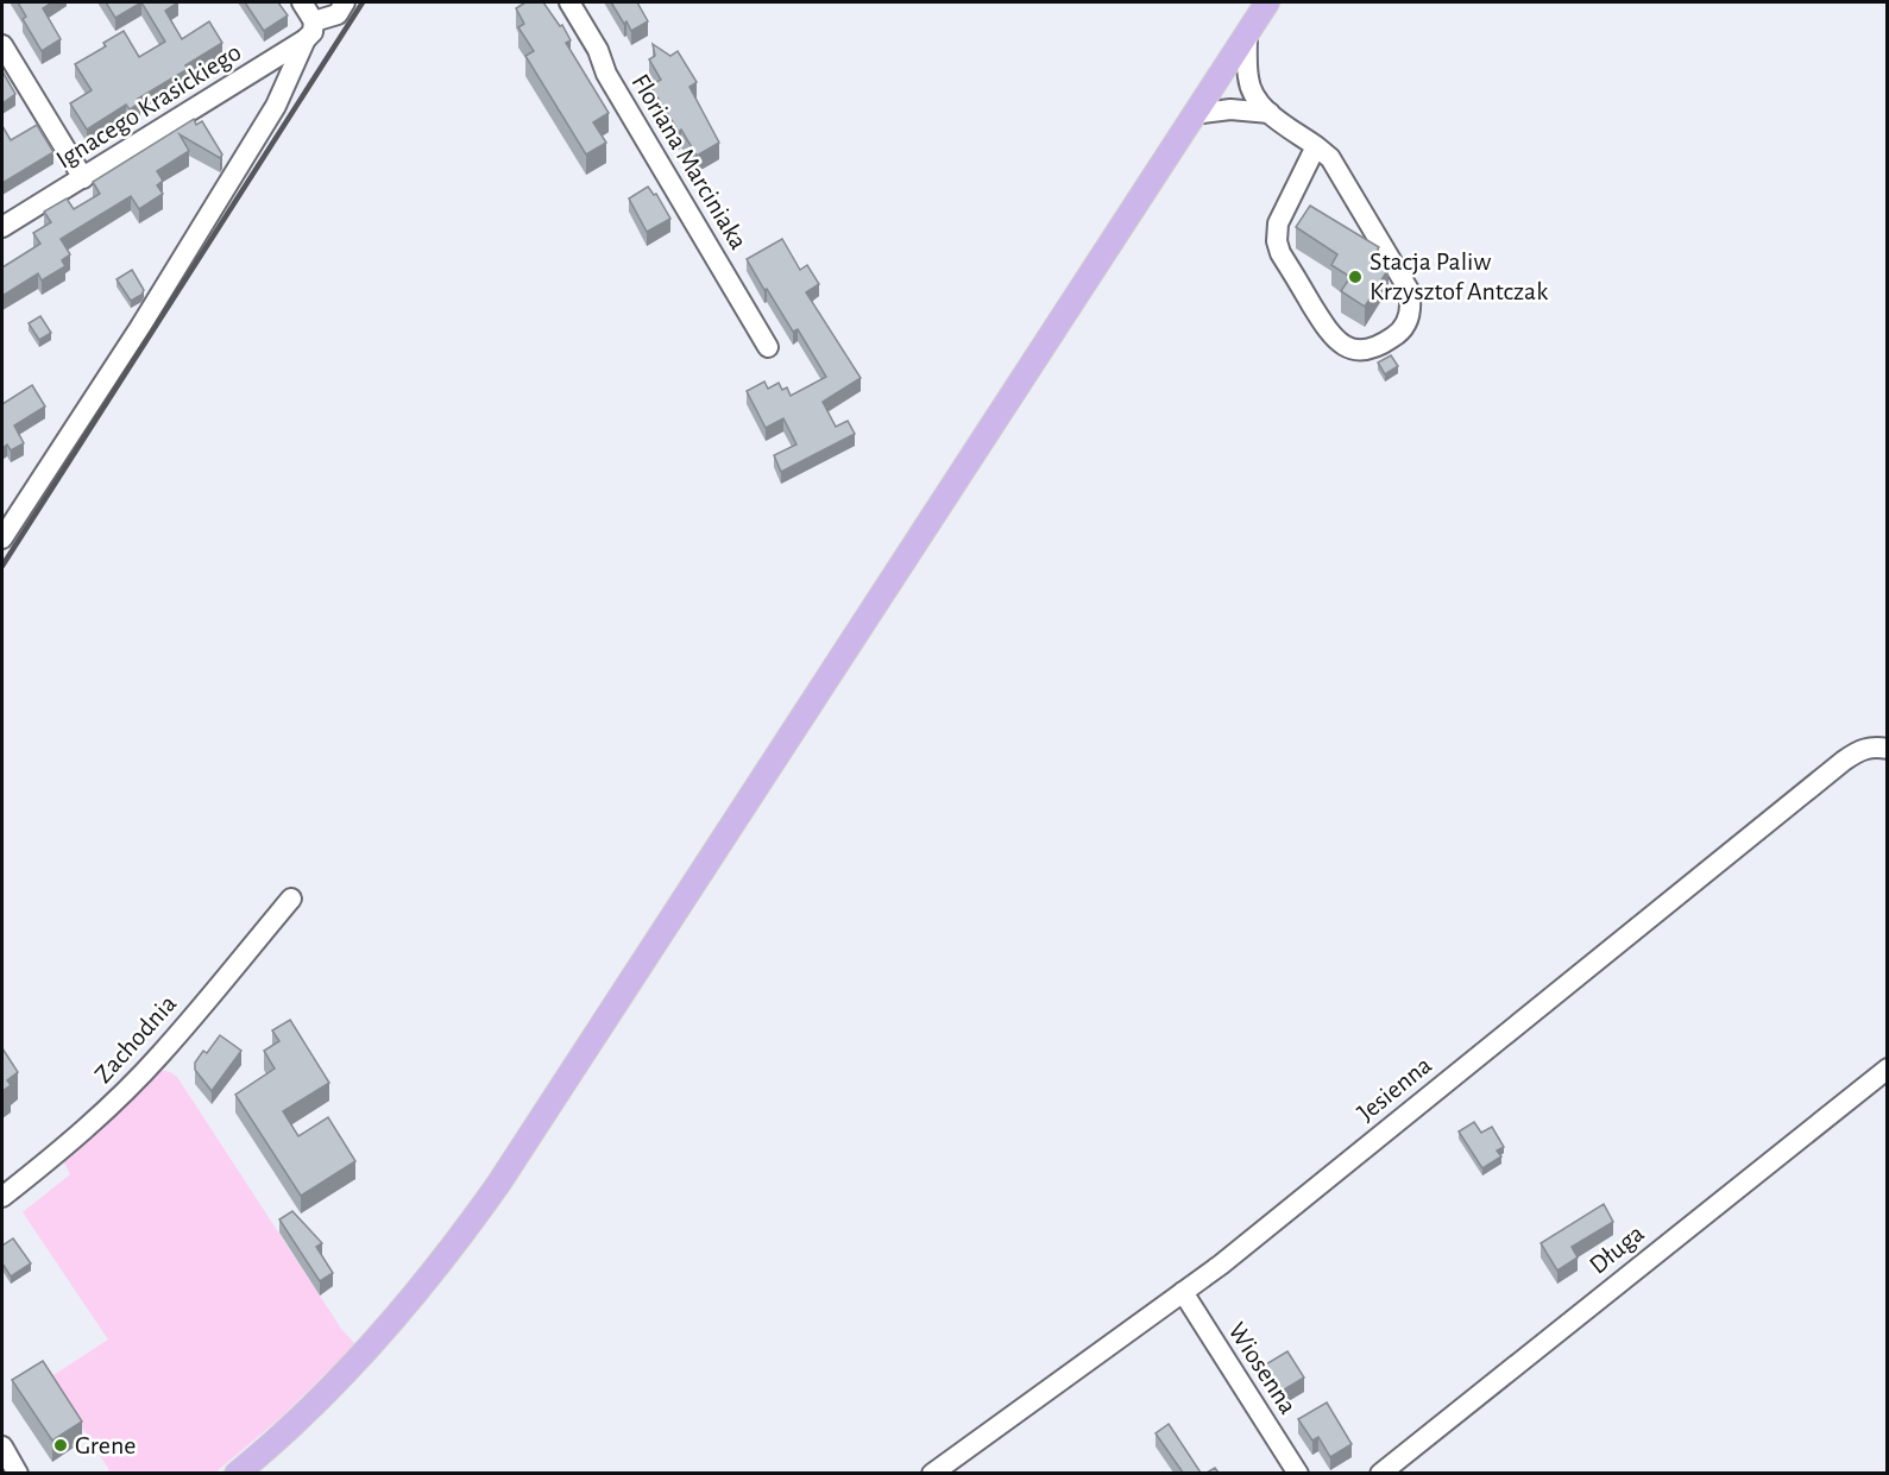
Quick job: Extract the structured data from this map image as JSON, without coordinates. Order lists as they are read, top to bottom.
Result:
{
  "streets": {
    "street": [
      "Ignacego Krasickiego",
      "Floriana Marciniaka",
      "Zachodnia",
      "Jesienna",
      "Długa",
      "Wiosenna"
    ]
  },
  "crossings": [
    ["Jesienna", "Wiosenna"]
  ],
  "places": ["Stacja Paliw Krzysztof Antczak", "Grene"]
}
